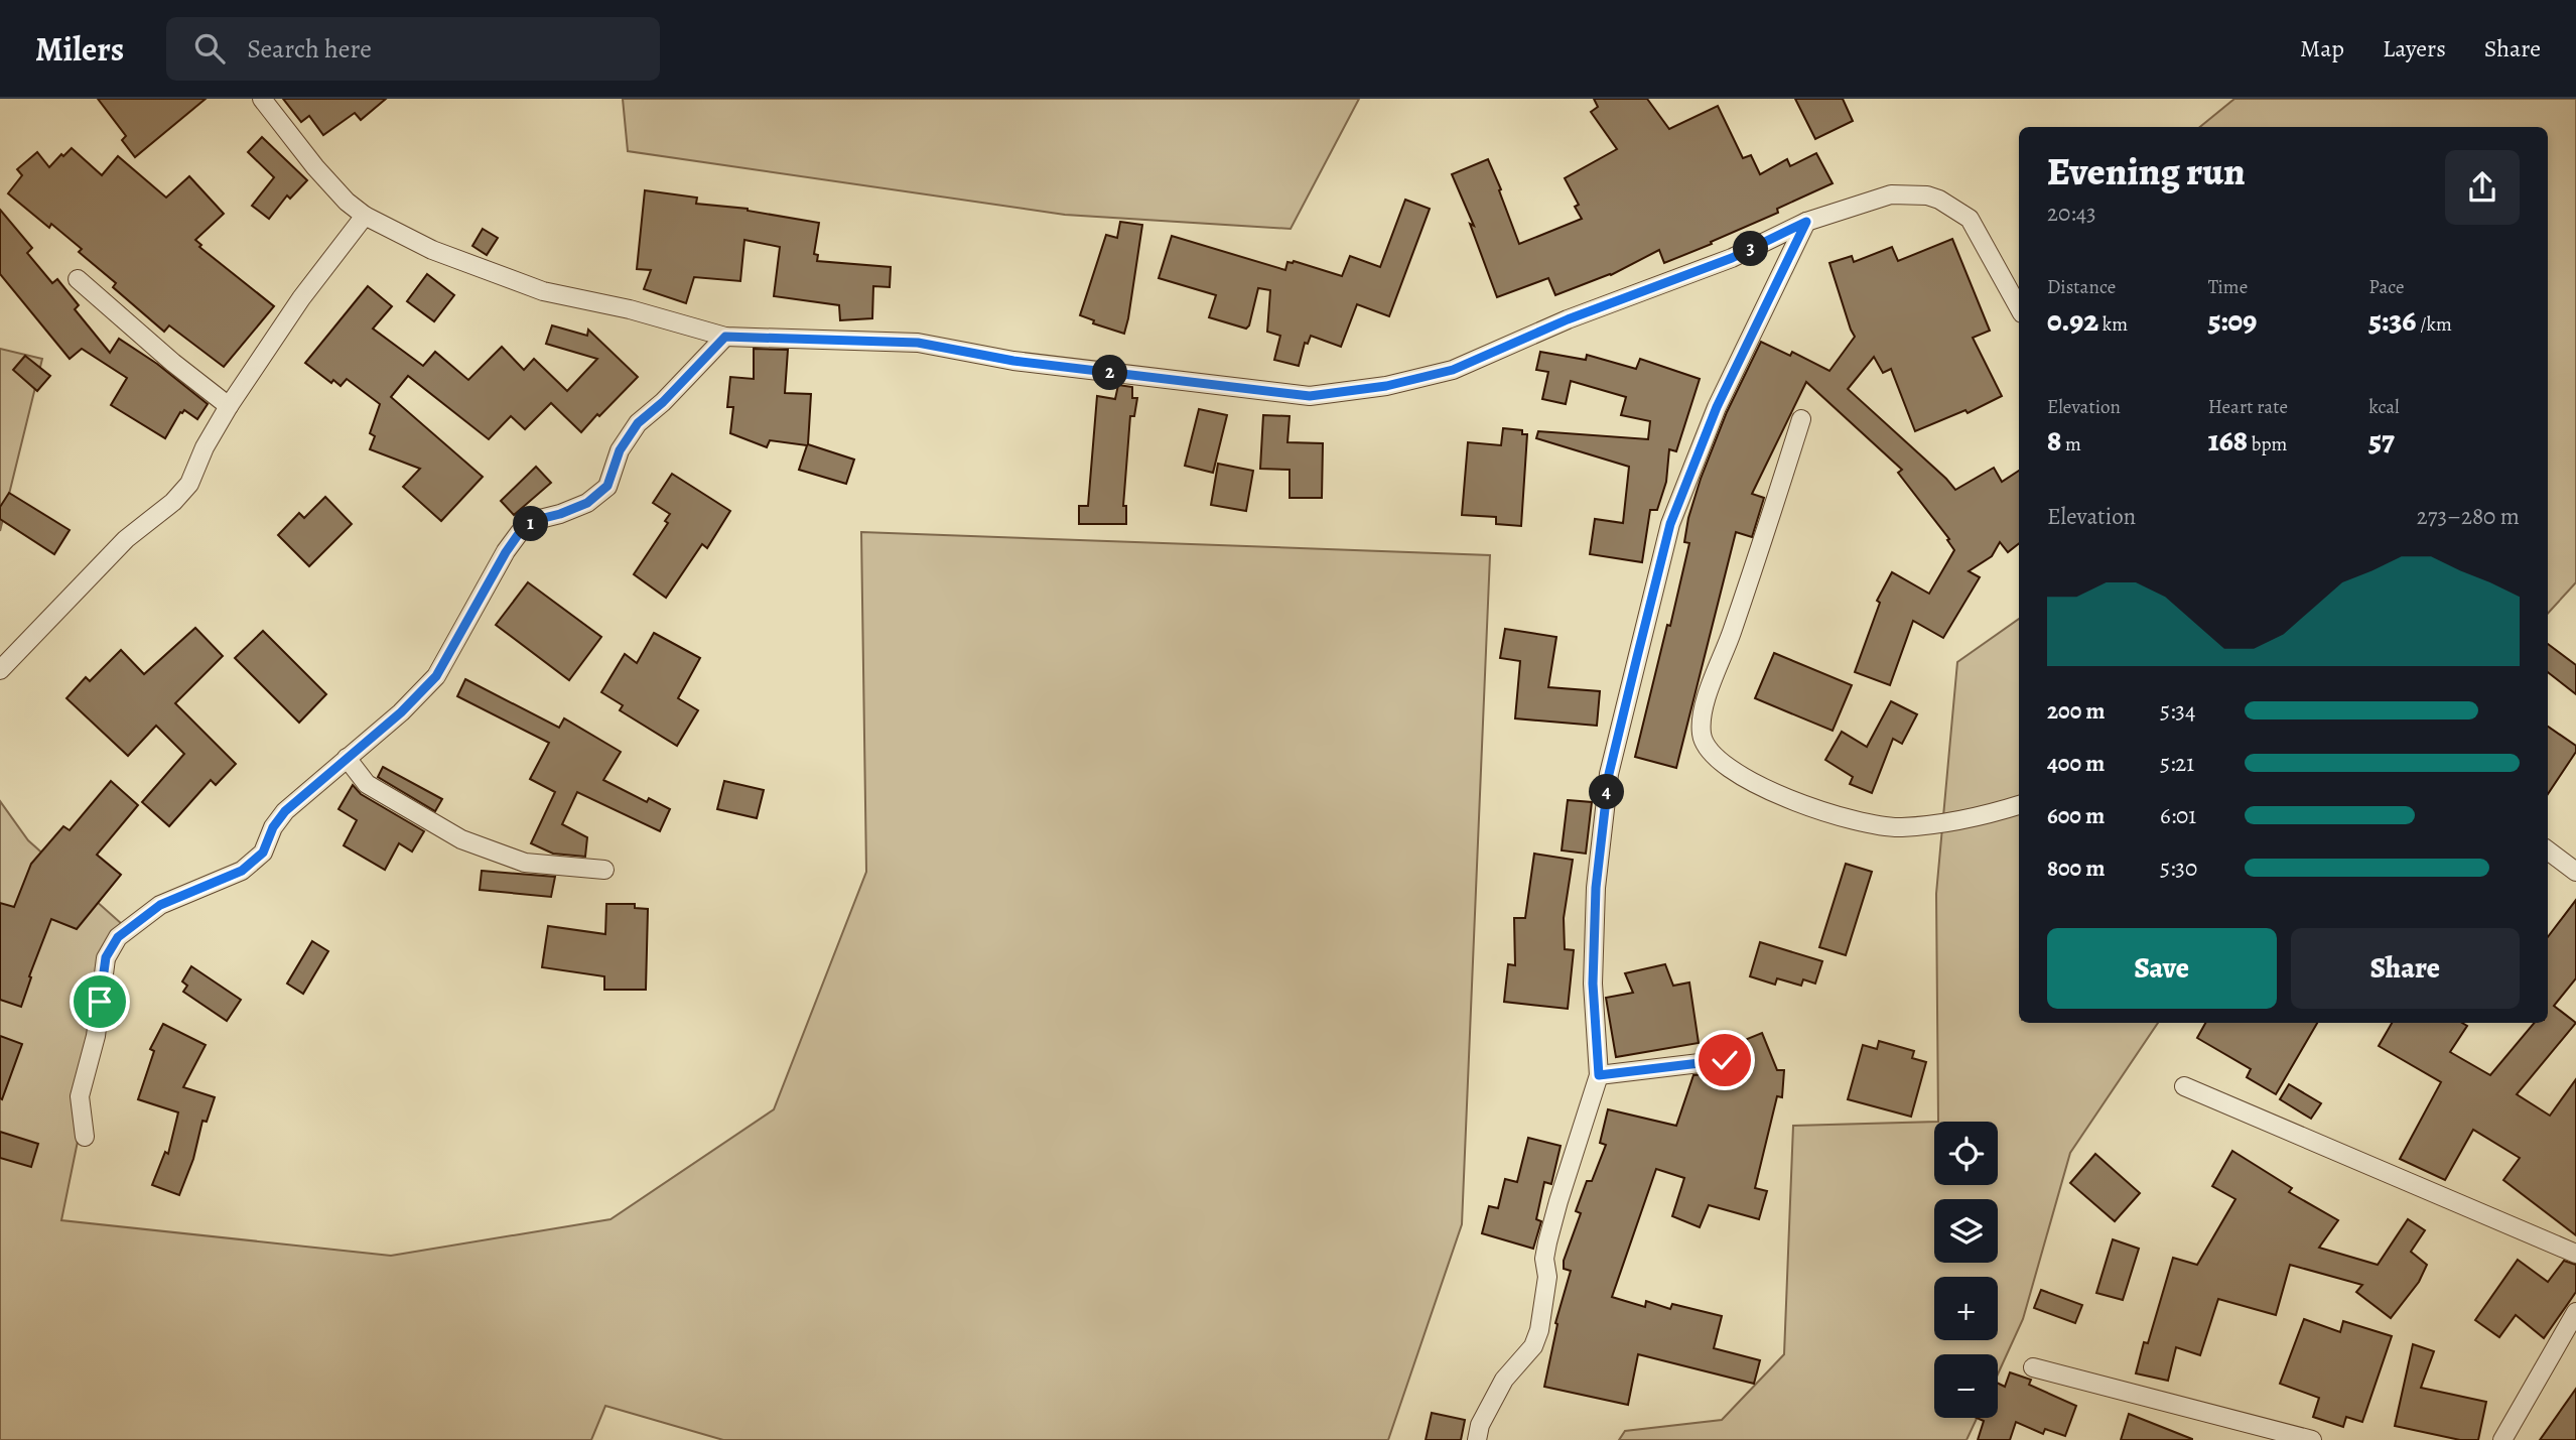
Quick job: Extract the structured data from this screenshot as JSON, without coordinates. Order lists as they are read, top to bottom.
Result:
{
  "page": {
    "header": "Milers",
    "search": "Search here",
    "nav": ["Map", "Layers", "Share"],
    "heading": ["Evening run", "20:43"],
    "pins": [
      "3",
      "2",
      "1",
      "4"
    ],
    "stats": [
      ["Distance", "0.92 km"],
      ["Time", "5:09"],
      ["Pace", "5:36 /km"],
      ["Elevation", "8 m"],
      ["Heart rate", "168 bpm"],
      ["kcal", "57"]
    ],
    "chart": ["Elevation", "273–280 m"],
    "list": [
      {
        "name": "200 m",
        "note": "5:34"
      },
      {
        "name": "400 m",
        "note": "5:21"
      },
      {
        "name": "600 m",
        "note": "6:01"
      },
      {
        "name": "800 m",
        "note": "5:30"
      }
    ],
    "buttons": ["Save", "Share"],
    "map_buttons": ["+", "−"]
  }
}
